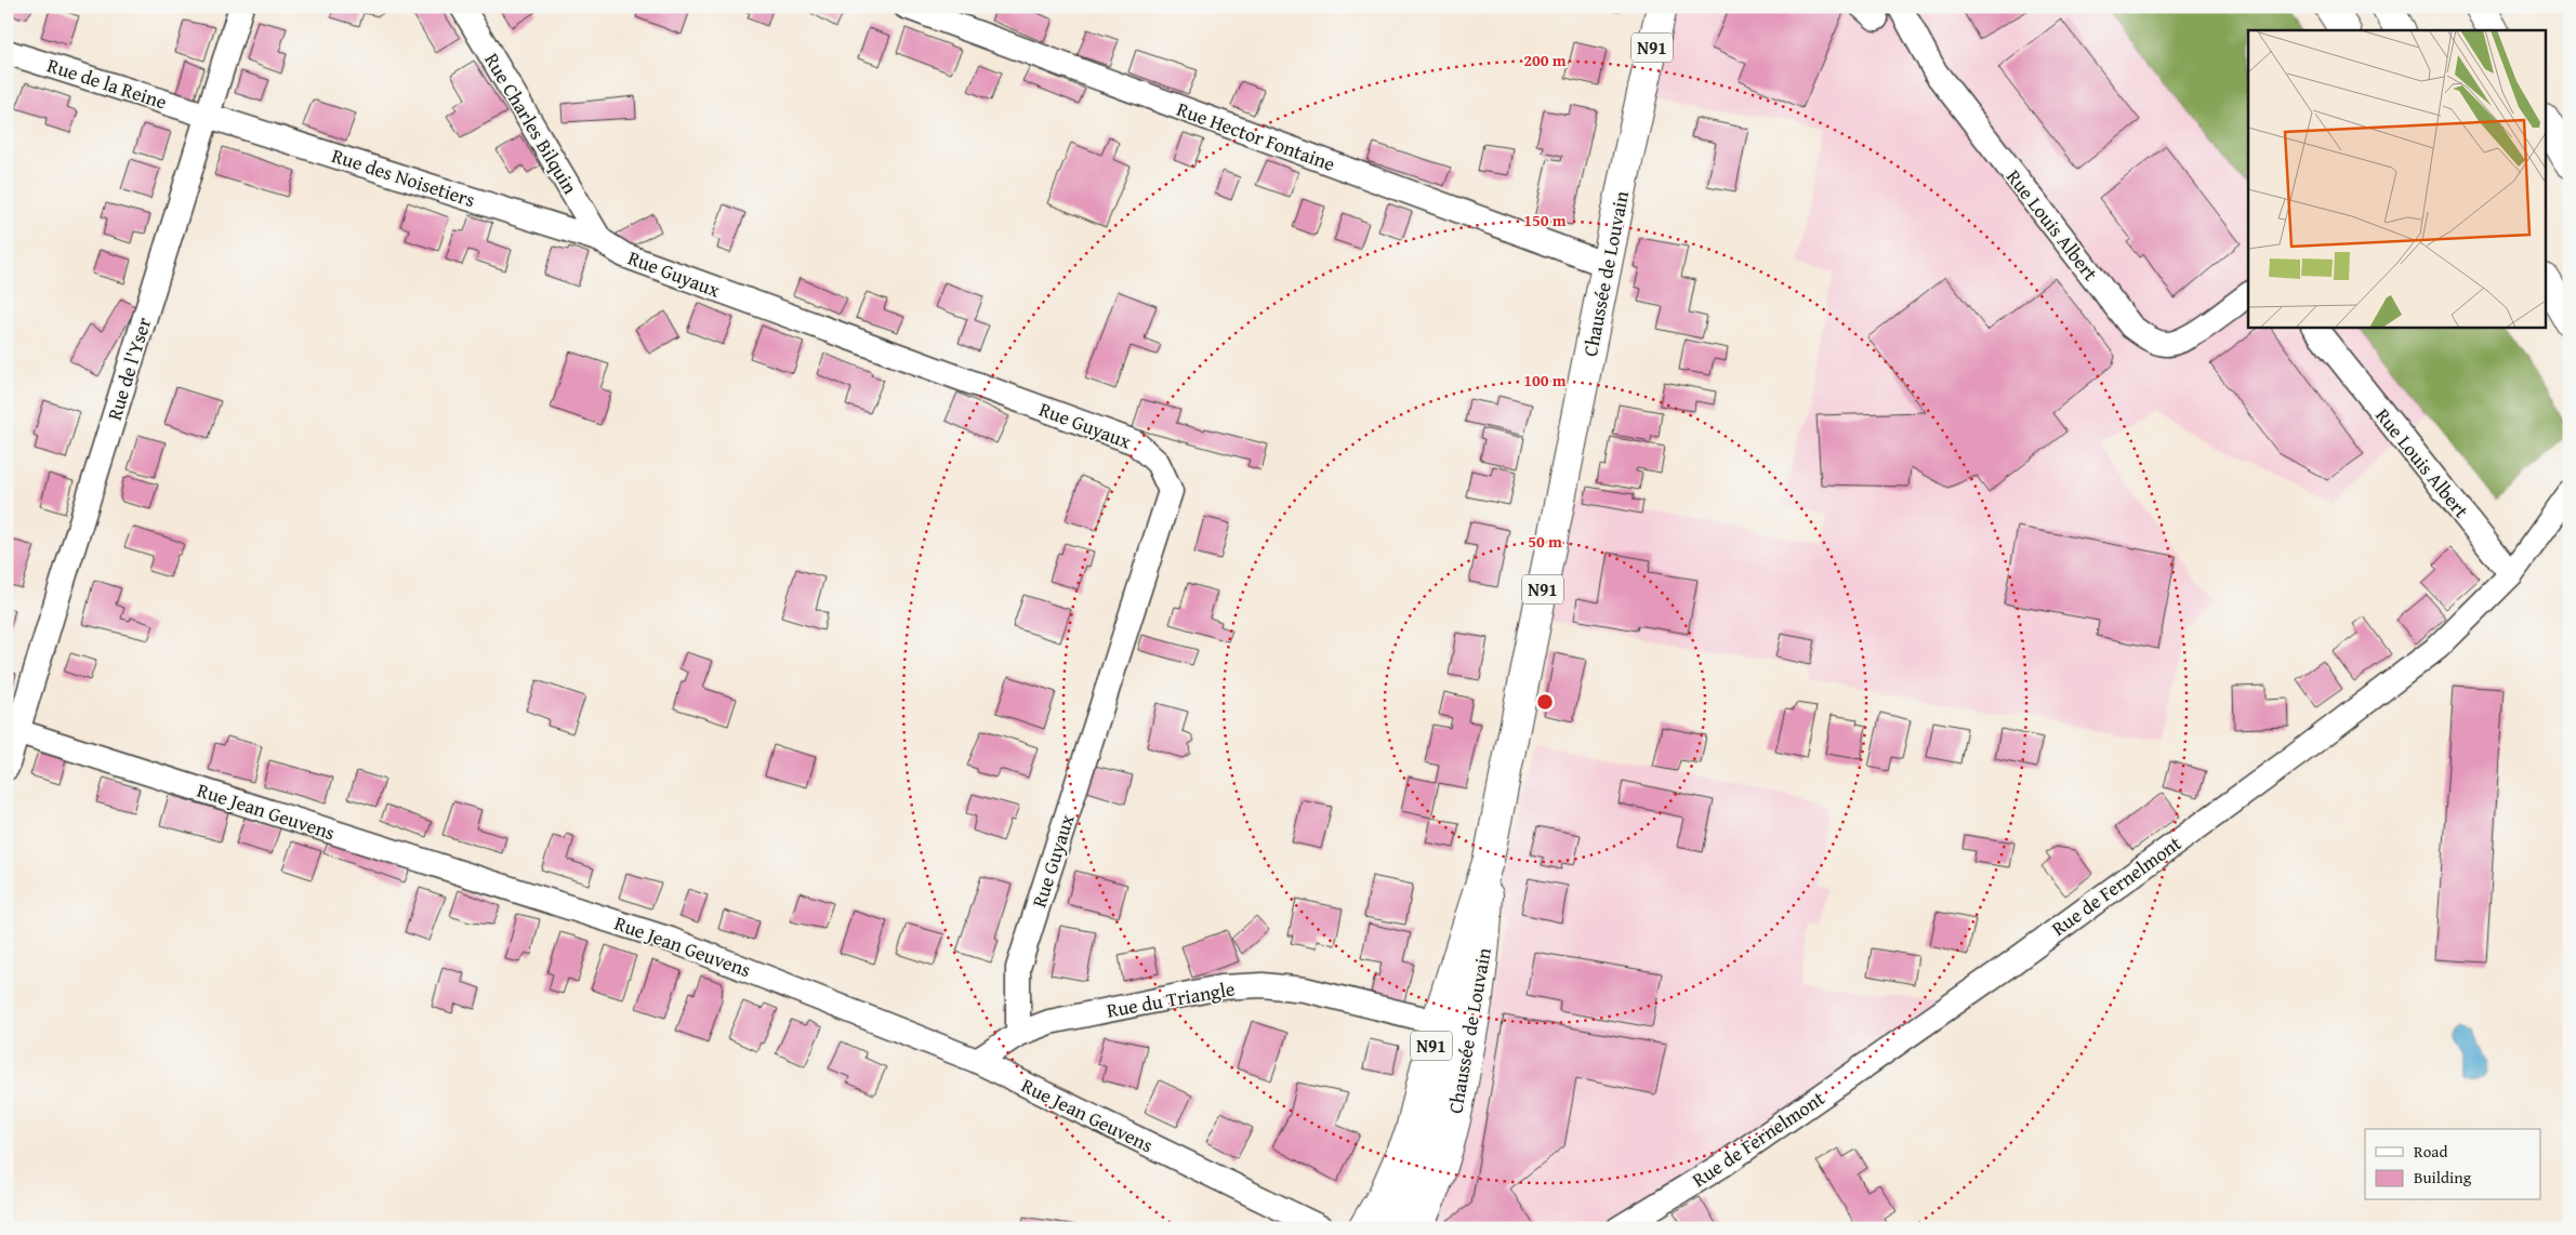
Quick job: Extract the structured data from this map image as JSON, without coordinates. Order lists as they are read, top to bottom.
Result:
{
  "streets": {
    "main road": ["N91", "Chaussée de Louvain"],
    "street": [
      "Rue de la Reine",
      "Rue Charles Bilquin",
      "Rue Hector Fontaine",
      "Rue des Noisetiers",
      "Rue Louis Albert",
      "Rue Guyaux",
      "Rue de l'Yser",
      "Rue Jean Geuvens",
      "Rue de Fernelmont",
      "Rue du Triangle"
    ]
  },
  "crossings": [
    ["Rue de la Reine", "Rue des Noisetiers"],
    ["Rue de la Reine", "Rue de l'Yser"],
    ["Rue Charles Bilquin", "Rue des Noisetiers"],
    ["Rue Charles Bilquin", "Rue Guyaux"],
    ["Rue Hector Fontaine", "Chaussée de Louvain"],
    ["Rue des Noisetiers", "Rue Guyaux"],
    ["Rue des Noisetiers", "Rue de l'Yser"],
    ["Rue Louis Albert", "Rue de Fernelmont"],
    ["Rue Guyaux", "Rue du Triangle"],
    ["Chaussée de Louvain", "Rue du Triangle"],
    ["Rue de l'Yser", "Rue Jean Geuvens"],
    ["Rue Jean Geuvens", "Rue du Triangle"]
  ],
  "legend": ["Road", "Building"],
  "rings": [
    "200 m",
    "150 m",
    "100 m",
    "50 m"
  ]
}
